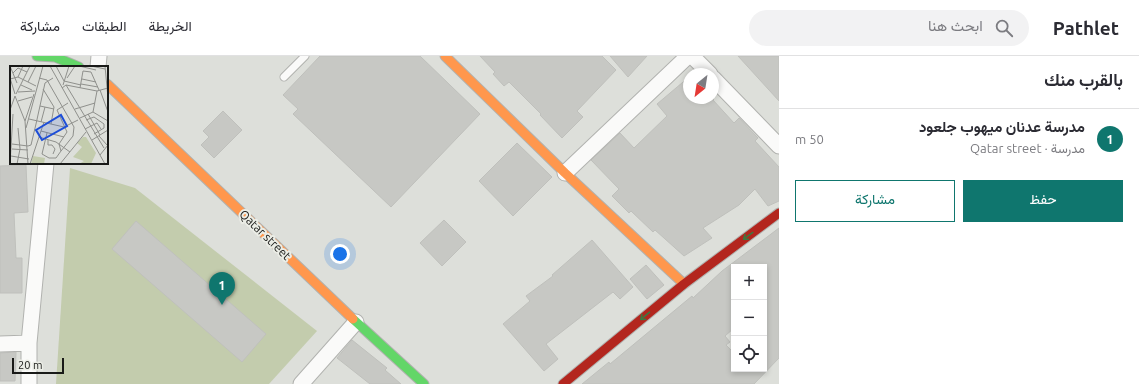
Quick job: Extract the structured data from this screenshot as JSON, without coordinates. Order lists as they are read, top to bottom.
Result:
{
  "streets": {
    "street": ["Qatar street"]
  },
  "scale_bar": "20 m",
  "north": "bottom left",
  "page": {
    "header": "Pathlet",
    "search": "ابحث هنا",
    "nav": ["الخريطة", "الطبقات", "مشاركة"],
    "heading": "بالقرب منك",
    "list": [
      {
        "mark": "1",
        "name": "مدرسة عدنان ميهوب جلعود",
        "note": "مدرسة · Qatar street",
        "value": "50 m"
      }
    ],
    "buttons": ["حفظ", "مشاركة"],
    "map_buttons": ["+", "−"],
    "pins": "1",
    "scale": "20 m"
  }
}
